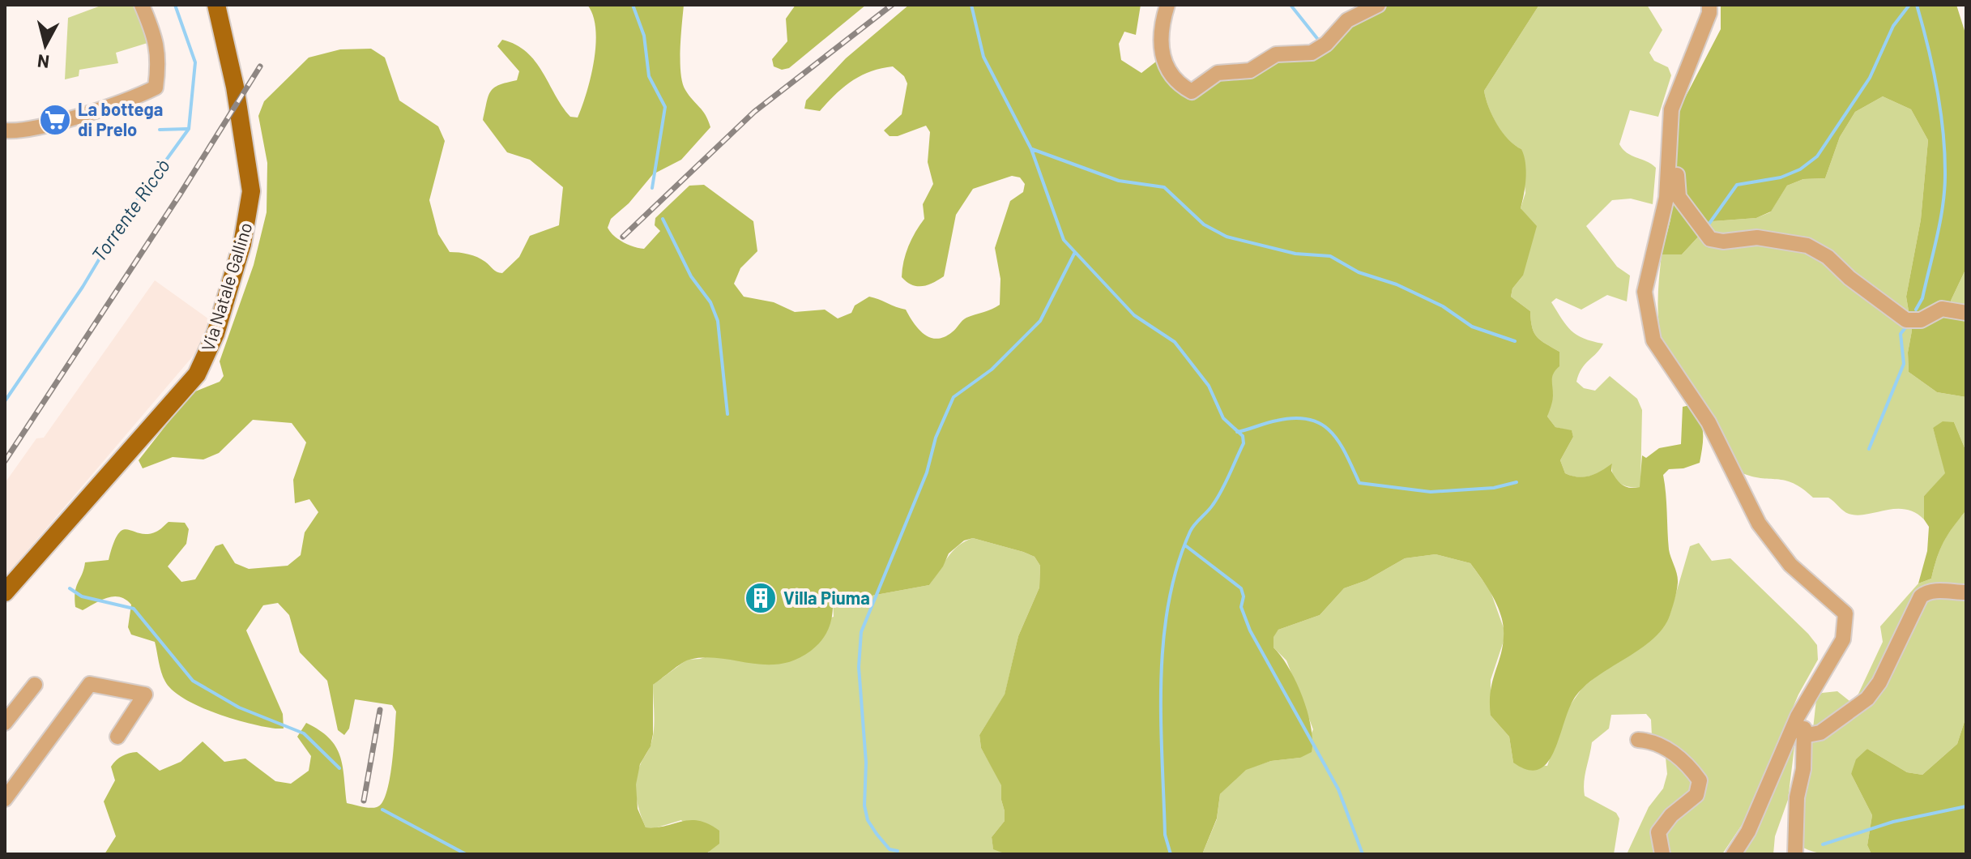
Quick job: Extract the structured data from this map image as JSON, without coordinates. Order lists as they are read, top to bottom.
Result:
{
  "streets": {
    "main road": ["Via Natale Gallino"]
  },
  "water": ["Torrente Riccò"],
  "places": {
    "supermarket": ["La bottega di Prelo"],
    "building": ["Villa Piuma"]
  },
  "north": "bottom"
}
